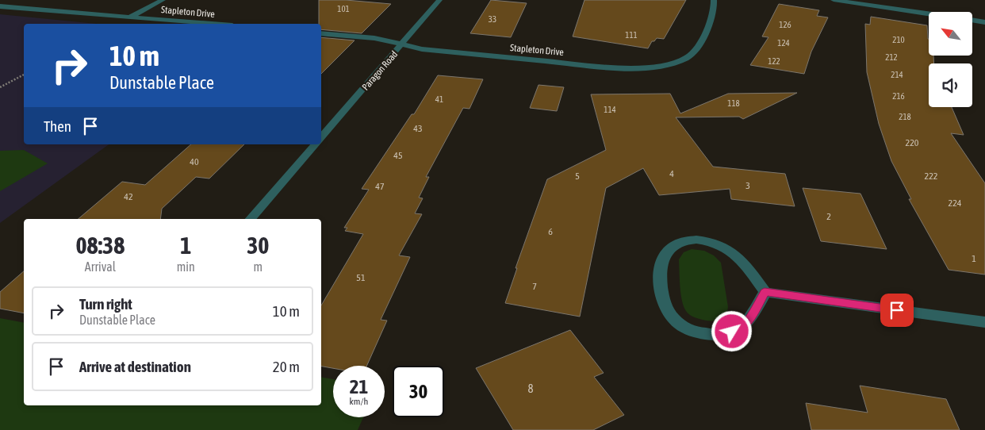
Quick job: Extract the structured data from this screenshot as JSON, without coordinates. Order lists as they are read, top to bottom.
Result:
{
  "streets": {
    "street": ["Stapleton Drive", "Paragon Road"]
  },
  "crossings": [
    ["Stapleton Drive", "Paragon Road"]
  ],
  "house_numbers": [
    "101",
    "33",
    "126",
    "111",
    "210",
    "124",
    "212",
    "122",
    "214",
    "216",
    "41",
    "118",
    "114",
    "218",
    "43",
    "220",
    "45",
    "40",
    "4",
    "5",
    "222",
    "3",
    "47",
    "42",
    "224",
    "2",
    "6",
    "1",
    "51",
    "7",
    "8"
  ],
  "north": "top left",
  "page": {
    "turn": ["10 m", "Dunstable Place"],
    "then": "Then",
    "eta": [
      "08:38",
      "Arrival",
      "1",
      "min",
      "30",
      "m"
    ],
    "list": [
      {
        "name": "Turn right",
        "note": "Dunstable Place",
        "value": "10 m"
      },
      {
        "name": "Arrive at destination",
        "value": "20 m"
      }
    ],
    "speed": "21 km/h",
    "limit": "30"
  }
}
